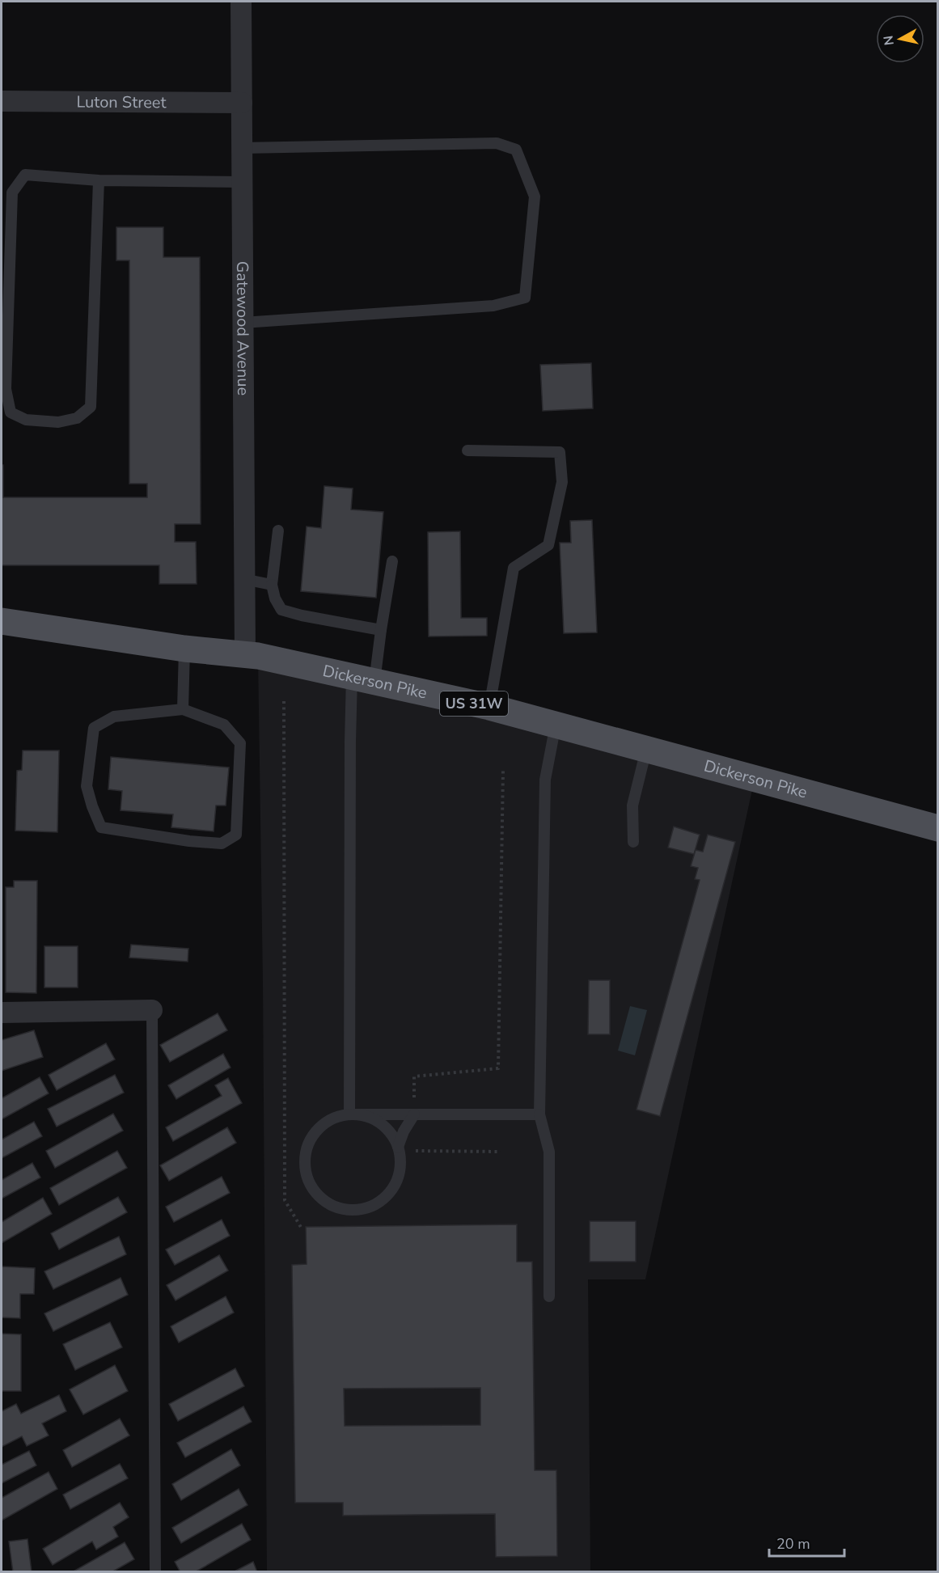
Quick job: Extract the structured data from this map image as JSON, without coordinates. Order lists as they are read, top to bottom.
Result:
{
  "streets": {
    "main road": ["Dickerson Pike", "US 31W"],
    "street": ["Luton Street", "Gatewood Avenue"]
  },
  "crossings": [
    ["Luton Street", "Gatewood Avenue"],
    ["Gatewood Avenue", "Dickerson Pike"]
  ],
  "scale_bar": "20 m",
  "north": "left"
}
